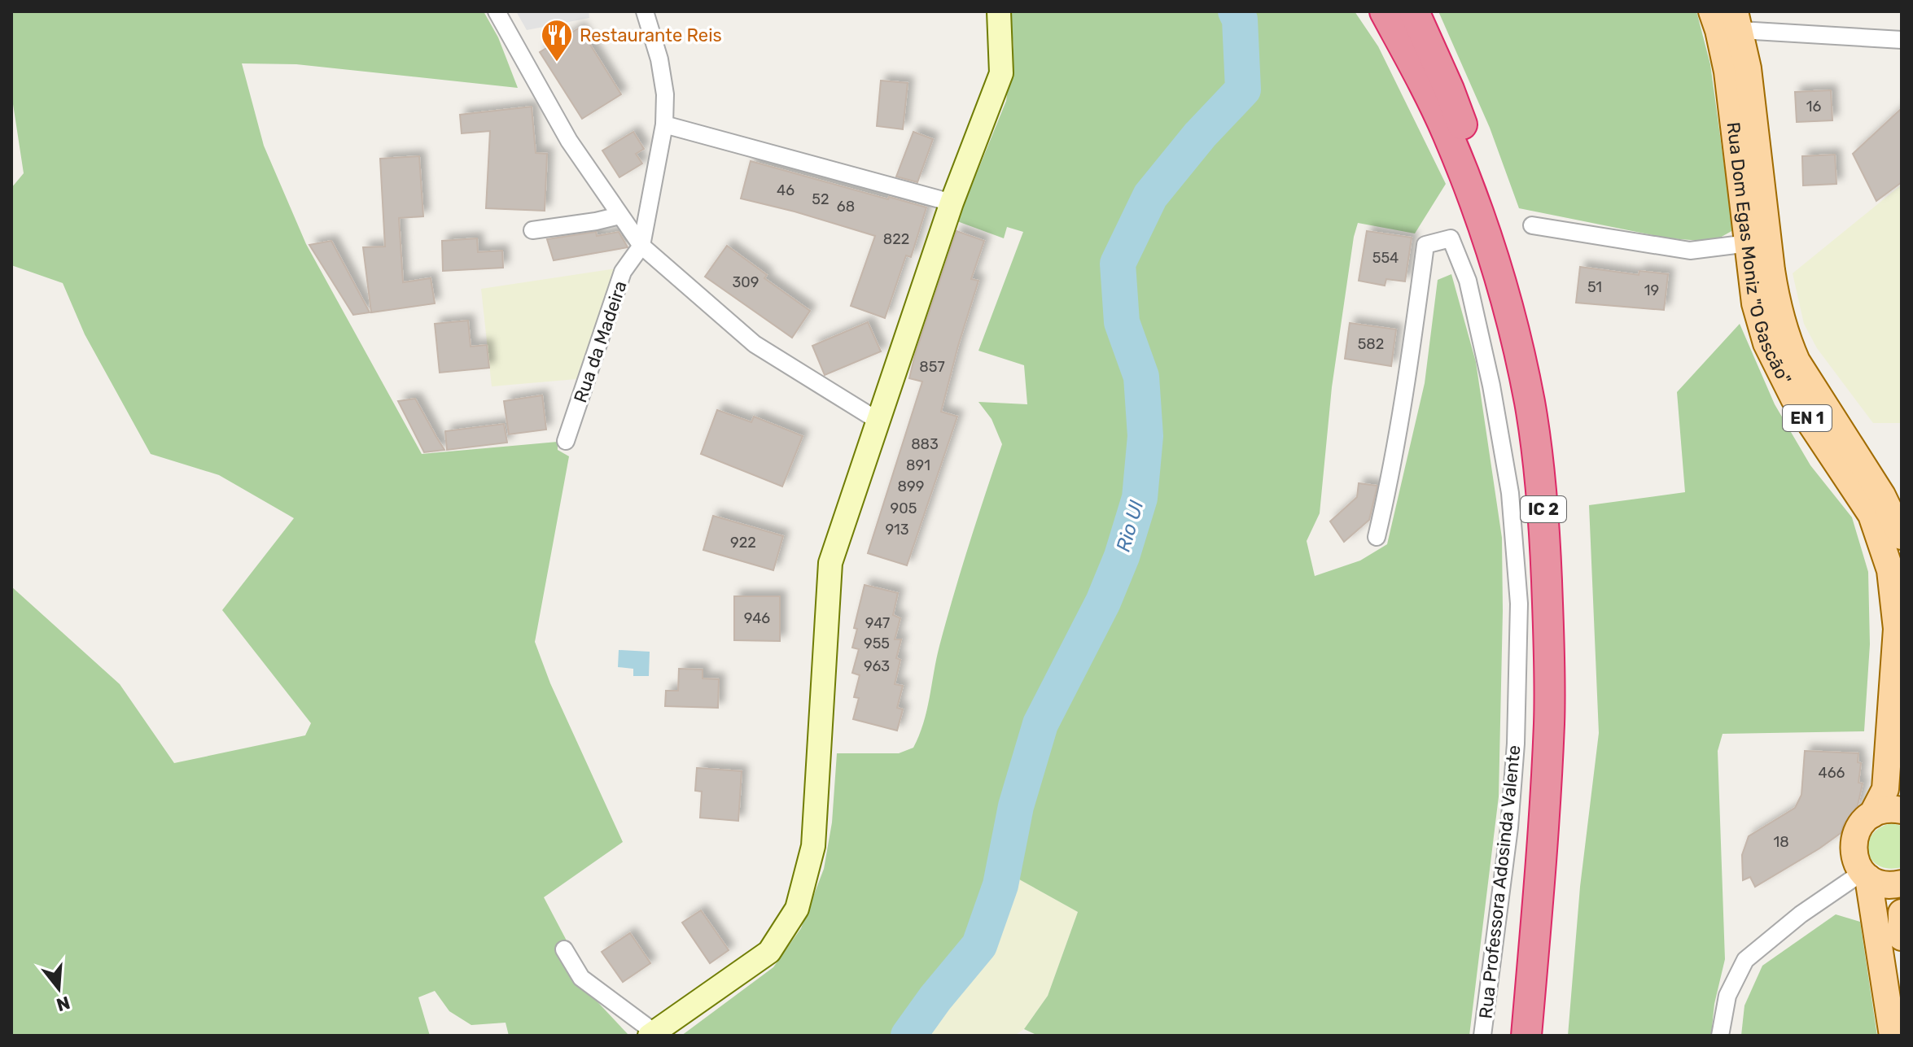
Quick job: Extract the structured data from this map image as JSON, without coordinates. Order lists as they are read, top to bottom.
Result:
{
  "streets": {
    "highway": ["IC 2"],
    "main road": ["Rua Dom Egas Moniz \"O Gascão\"", "EN 1"],
    "street": ["Rua da Madeira", "Rua Professora Adosinda Valente"]
  },
  "crossings": [
    ["Rua Dom Egas Moniz \"O Gascão\"", "EN 1"]
  ],
  "water": ["Rio Ul"],
  "places": {
    "restaurant": ["Restaurante Reis"]
  },
  "house_numbers": [
    "16",
    "46",
    "52",
    "68",
    "822",
    "554",
    "309",
    "51",
    "19",
    "582",
    "857",
    "883",
    "891",
    "899",
    "905",
    "913",
    "922",
    "946",
    "947",
    "955",
    "963",
    "466",
    "18"
  ],
  "north": "bottom"
}
